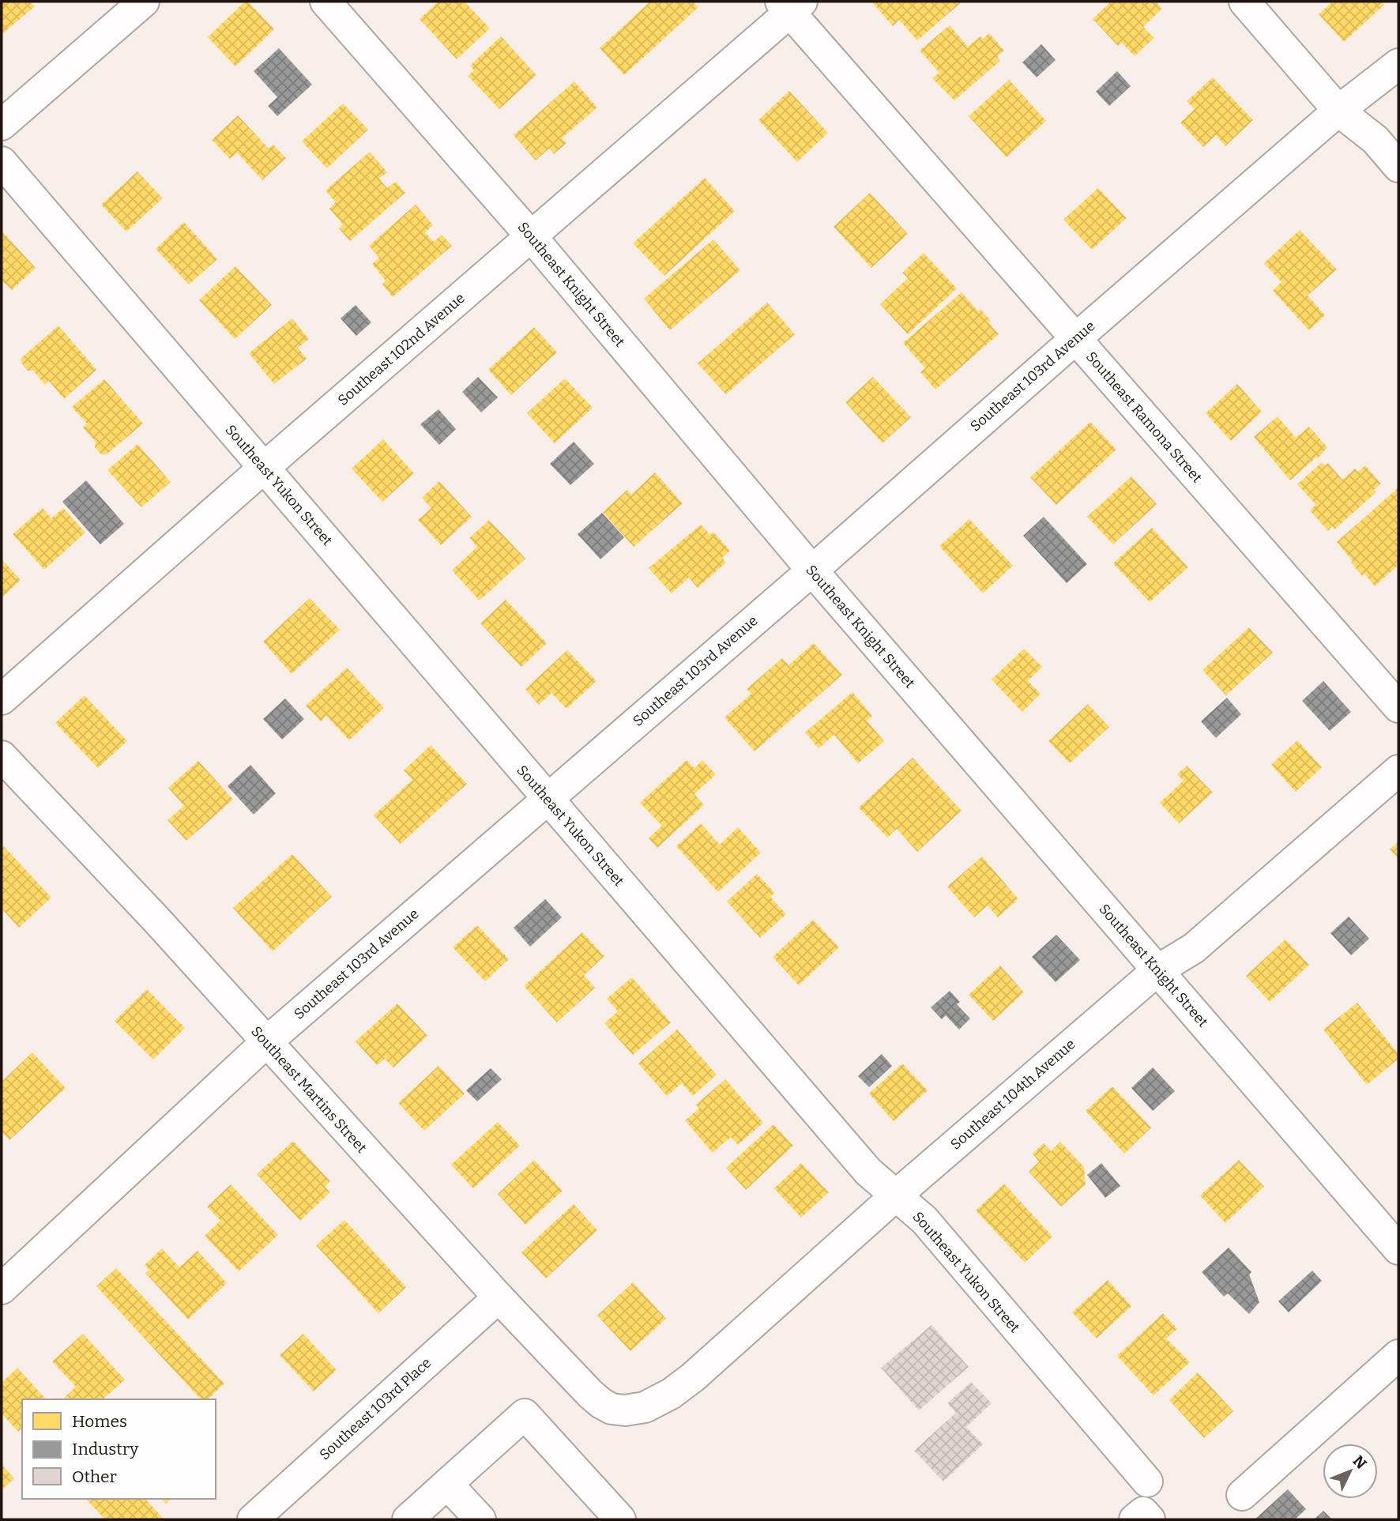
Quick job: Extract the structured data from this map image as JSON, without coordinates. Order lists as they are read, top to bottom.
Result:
{
  "streets": {
    "street": [
      "Southeast Knight Street",
      "Southeast 102nd Avenue",
      "Southeast 103rd Avenue",
      "Southeast Ramona Street",
      "Southeast Yukon Street",
      "Southeast Martins Street",
      "Southeast 104th Avenue",
      "Southeast 103rd Place"
    ]
  },
  "crossings": [
    ["Southeast Knight Street", "Southeast 102nd Avenue"],
    ["Southeast Knight Street", "Southeast 103rd Avenue"],
    ["Southeast Knight Street", "Southeast 104th Avenue"],
    ["Southeast 102nd Avenue", "Southeast Ramona Street"],
    ["Southeast 102nd Avenue", "Southeast Yukon Street"],
    ["Southeast 103rd Avenue", "Southeast Ramona Street"],
    ["Southeast 103rd Avenue", "Southeast Yukon Street"],
    ["Southeast 103rd Avenue", "Southeast Martins Street"],
    ["Southeast Yukon Street", "Southeast 104th Avenue"],
    ["Southeast Martins Street", "Southeast 104th Avenue"],
    ["Southeast Martins Street", "Southeast 103rd Place"]
  ],
  "legend": ["Homes", "Industry", "Other"],
  "north": "top right"
}
